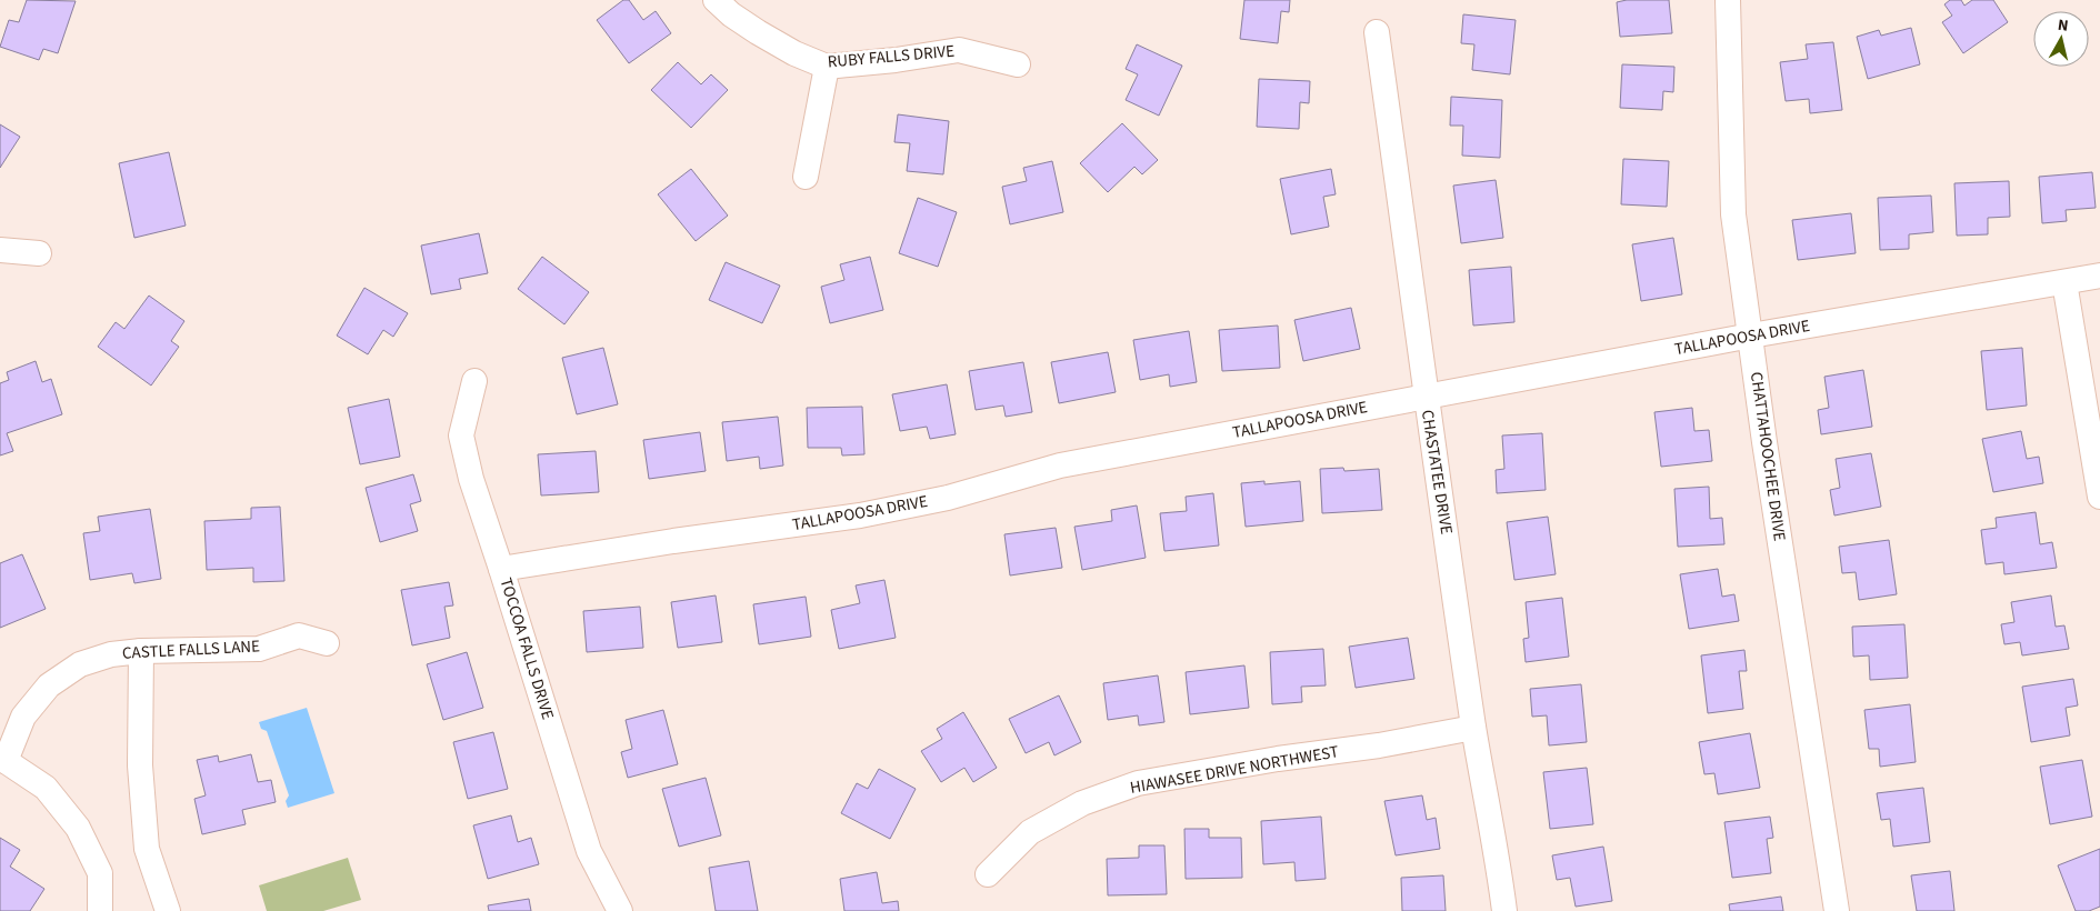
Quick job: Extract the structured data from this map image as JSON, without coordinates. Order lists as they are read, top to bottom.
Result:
{
  "streets": {
    "street": [
      "RUBY FALLS DRIVE",
      "TALLAPOOSA DRIVE",
      "CHATTAHOOCHEE DRIVE",
      "CHASTATEE DRIVE",
      "TOCCOA FALLS DRIVE",
      "CASTLE FALLS LANE",
      "HIAWASEE DRIVE NORTHWEST"
    ]
  },
  "crossings": [
    ["TALLAPOOSA DRIVE", "CHATTAHOOCHEE DRIVE"],
    ["TALLAPOOSA DRIVE", "CHASTATEE DRIVE"],
    ["TALLAPOOSA DRIVE", "TOCCOA FALLS DRIVE"],
    ["CHASTATEE DRIVE", "HIAWASEE DRIVE NORTHWEST"]
  ],
  "north": "top"
}
